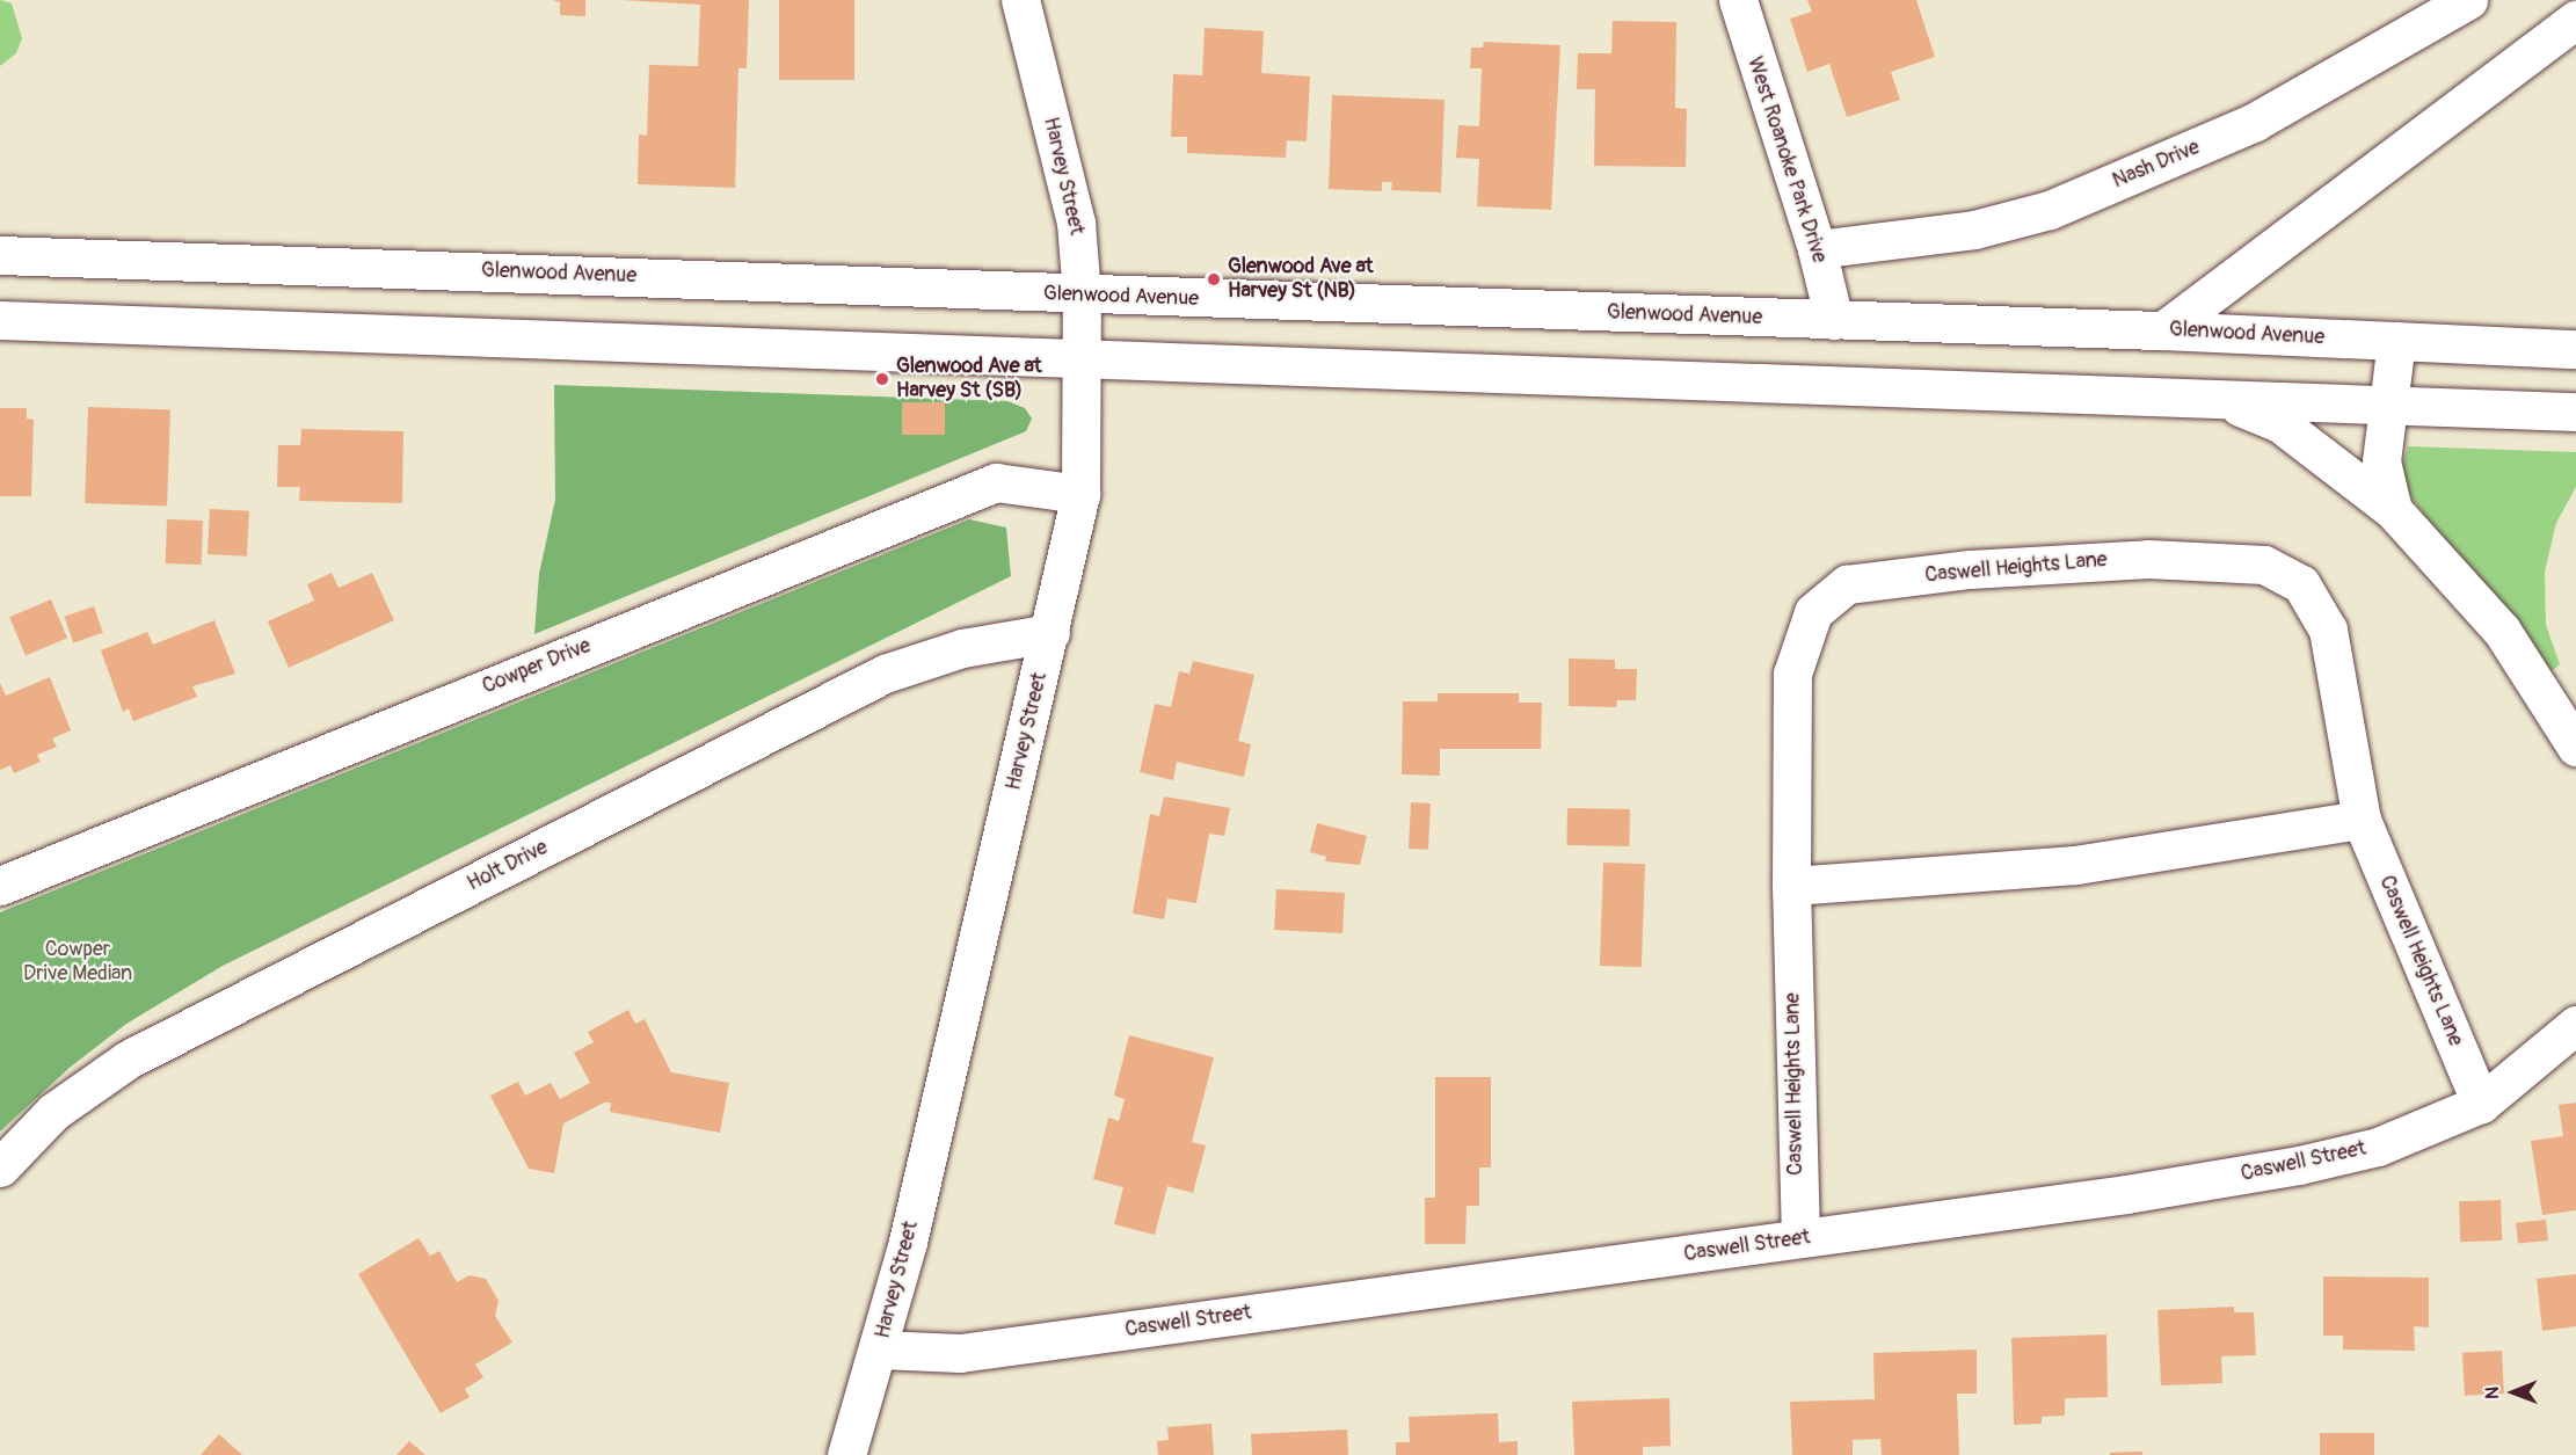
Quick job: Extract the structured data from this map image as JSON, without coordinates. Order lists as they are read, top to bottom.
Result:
{
  "streets": {
    "street": [
      "West Roanoke Park Drive",
      "Nash Drive",
      "Harvey Street",
      "Glenwood Avenue",
      "Caswell Heights Lane",
      "Cowper Drive",
      "Holt Drive",
      "Caswell Street"
    ]
  },
  "crossings": [
    ["West Roanoke Park Drive", "Nash Drive"],
    ["West Roanoke Park Drive", "Glenwood Avenue"],
    ["Harvey Street", "Glenwood Avenue"],
    ["Harvey Street", "Cowper Drive"],
    ["Harvey Street", "Holt Drive"],
    ["Harvey Street", "Caswell Street"],
    ["Caswell Heights Lane", "Caswell Street"]
  ],
  "parks": ["Cowper Drive Median"],
  "places": ["Glenwood Ave at Harvey St (NB)", "Glenwood Ave at Harvey St (SB)"],
  "north": "left"
}
